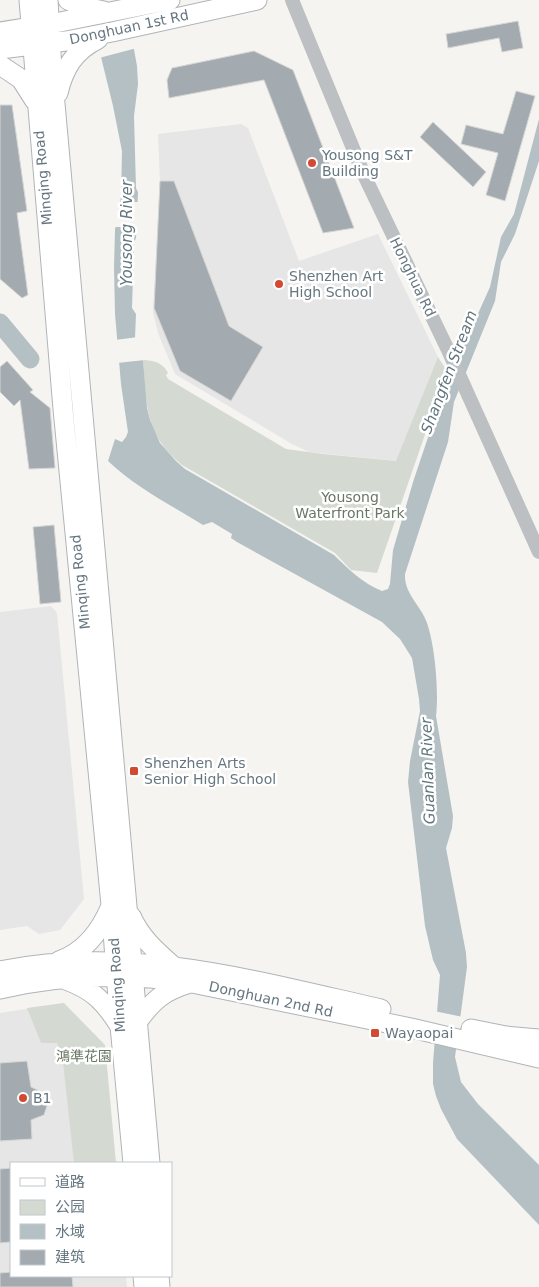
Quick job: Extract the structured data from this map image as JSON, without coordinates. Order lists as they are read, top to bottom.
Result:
{
  "streets": {
    "main road": ["Donghuan 1st Rd", "Minqing Road", "Donghuan 2nd Rd"],
    "street": ["Honghua Rd"]
  },
  "crossings": [
    ["Donghuan 1st Rd", "Minqing Road"],
    ["Minqing Road", "Donghuan 2nd Rd"]
  ],
  "water": ["Yousong River", "Shangfen Stream", "Guanlan River"],
  "parks": ["Yousong Waterfront Park", "鴻準花園"],
  "places": {
    "other": ["Yousong S&T Building", "Shenzhen Art High School", "B1"],
    "transit": ["Shenzhen Arts Senior High School", "Wayaopai"]
  },
  "legend": [
    "道路",
    "公园",
    "水域",
    "建筑"
  ]
}
